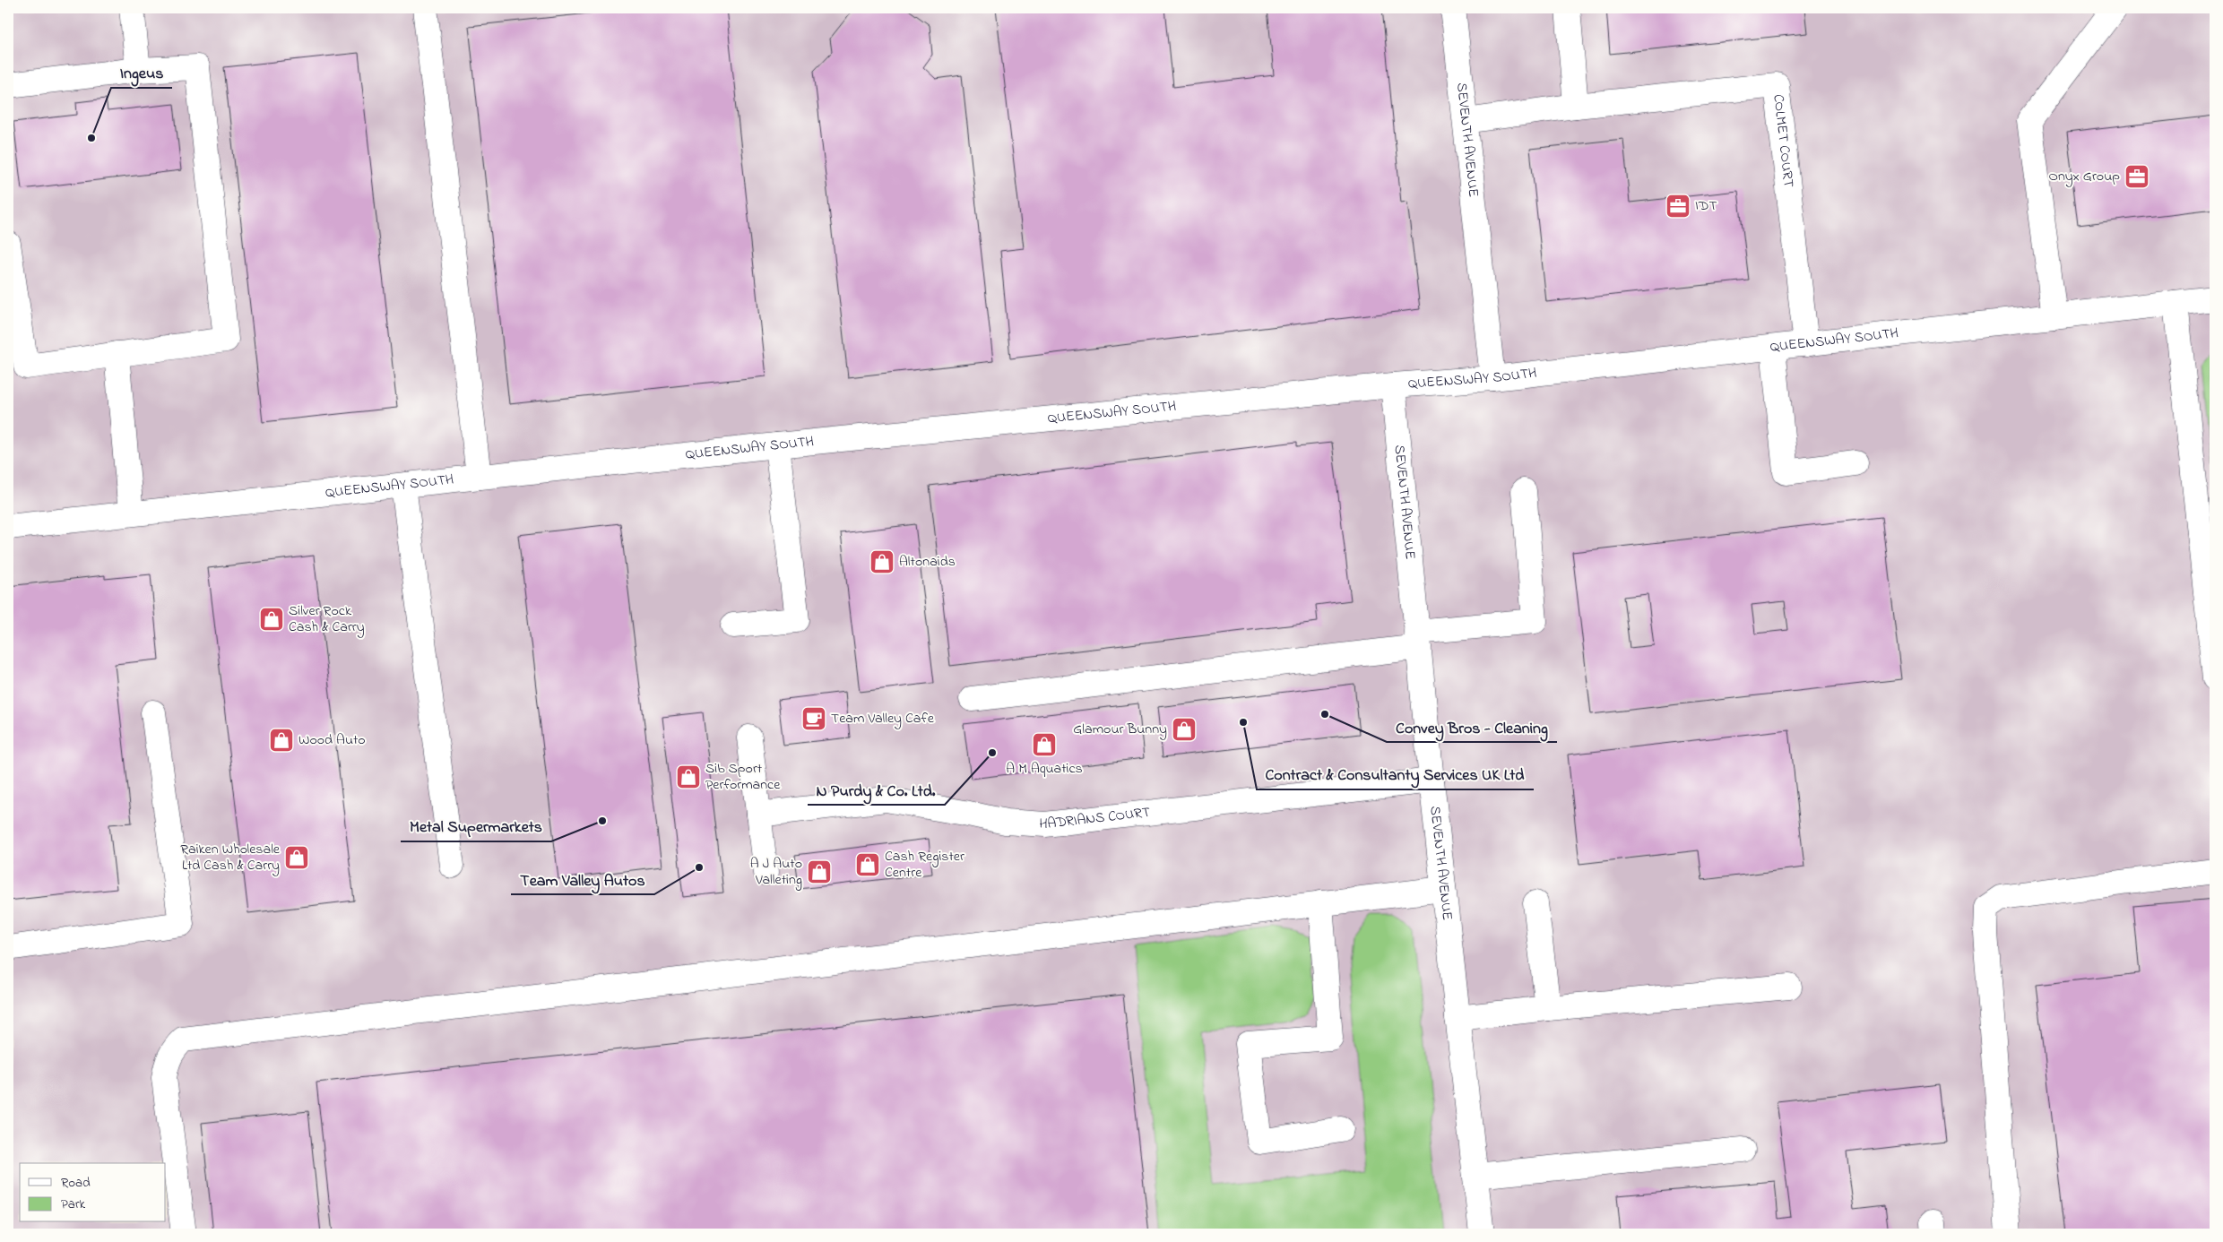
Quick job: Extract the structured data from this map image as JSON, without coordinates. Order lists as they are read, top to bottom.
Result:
{
  "streets": {
    "street": [
      "SEVENTH AVENUE",
      "COLMET COURT",
      "QUEENSWAY SOUTH",
      "HADRIANS COURT"
    ]
  },
  "crossings": [
    ["SEVENTH AVENUE", "COLMET COURT"],
    ["SEVENTH AVENUE", "QUEENSWAY SOUTH"],
    ["SEVENTH AVENUE", "HADRIANS COURT"],
    ["COLMET COURT", "QUEENSWAY SOUTH"]
  ],
  "places": {
    "other": [
      "Ingeus",
      "Convey Bros - Cleaning",
      "Contract & Consultanty Services UK Ltd",
      "N Purdy & Co. Ltd.",
      "Metal Supermarkets",
      "Team Valley Autos"
    ],
    "office": ["Onyx Group", "IDT"],
    "shop": [
      "Altonaids",
      "Silver Rock Cash & Carry",
      "Glamour Bunny",
      "Wood Auto",
      "A M Aquatics",
      "Sib Sport Performance",
      "Raiken Wholesale Ltd Cash & Carry",
      "Cash Register Centre",
      "A J Auto Valleting"
    ],
    "cafe": ["Team Valley Cafe"]
  },
  "legend": ["Road", "Park"]
}
